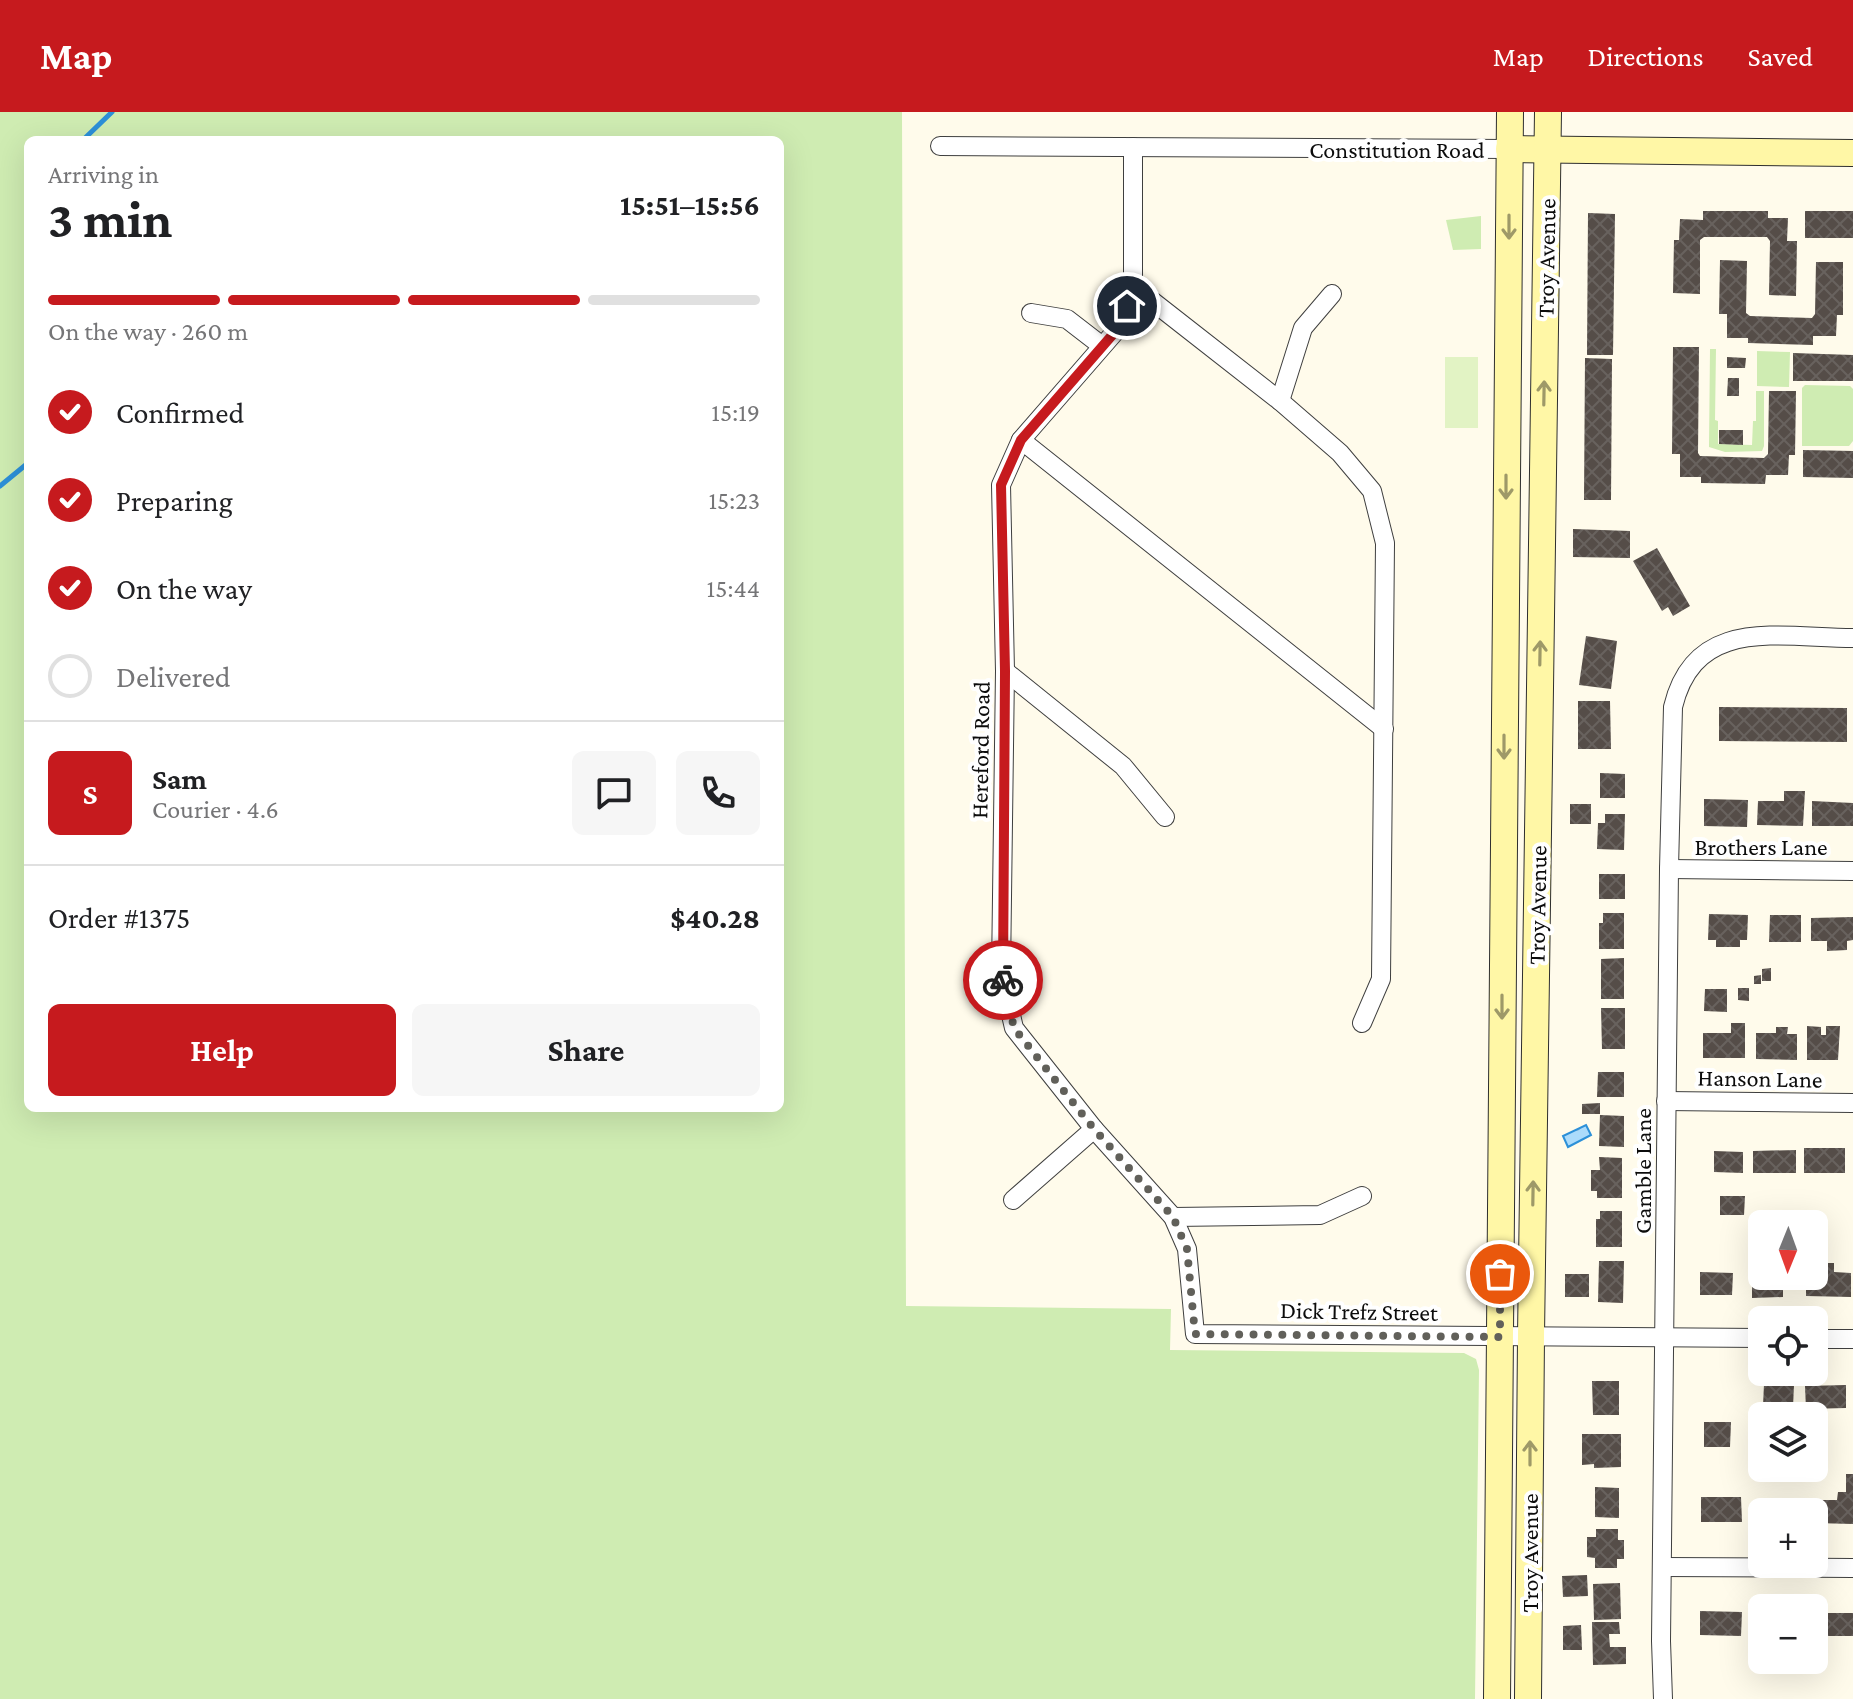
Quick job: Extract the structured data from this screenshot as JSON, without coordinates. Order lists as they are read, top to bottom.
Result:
{
  "streets": {
    "main road": ["Constitution Road", "Troy Avenue"],
    "street": [
      "Hereford Road",
      "Brothers Lane",
      "Hanson Lane",
      "Gamble Lane",
      "Dick Trefz Street"
    ]
  },
  "crossings": [
    ["Constitution Road", "Troy Avenue"],
    ["Constitution Road", "Hereford Road"],
    ["Troy Avenue", "Dick Trefz Street"],
    ["Hereford Road", "Dick Trefz Street"],
    ["Brothers Lane", "Gamble Lane"],
    ["Hanson Lane", "Gamble Lane"],
    ["Gamble Lane", "Dick Trefz Street"]
  ],
  "north": "bottom",
  "page": {
    "header": "Map",
    "nav": ["Map", "Directions", "Saved"],
    "heading": ["3 min", "Arriving in", "15:51–15:56"],
    "panel": [
      "Sam",
      "Courier · 4.6",
      "Order #1375",
      "$40.28"
    ],
    "bar": "On the way · 260 m",
    "list": [
      ["Confirmed", "15:19"],
      ["Preparing", "15:23"],
      ["On the way", "15:44"],
      "Delivered"
    ],
    "round": "S",
    "buttons": ["Help", "Share"],
    "map_buttons": ["+", "−"]
  }
}
